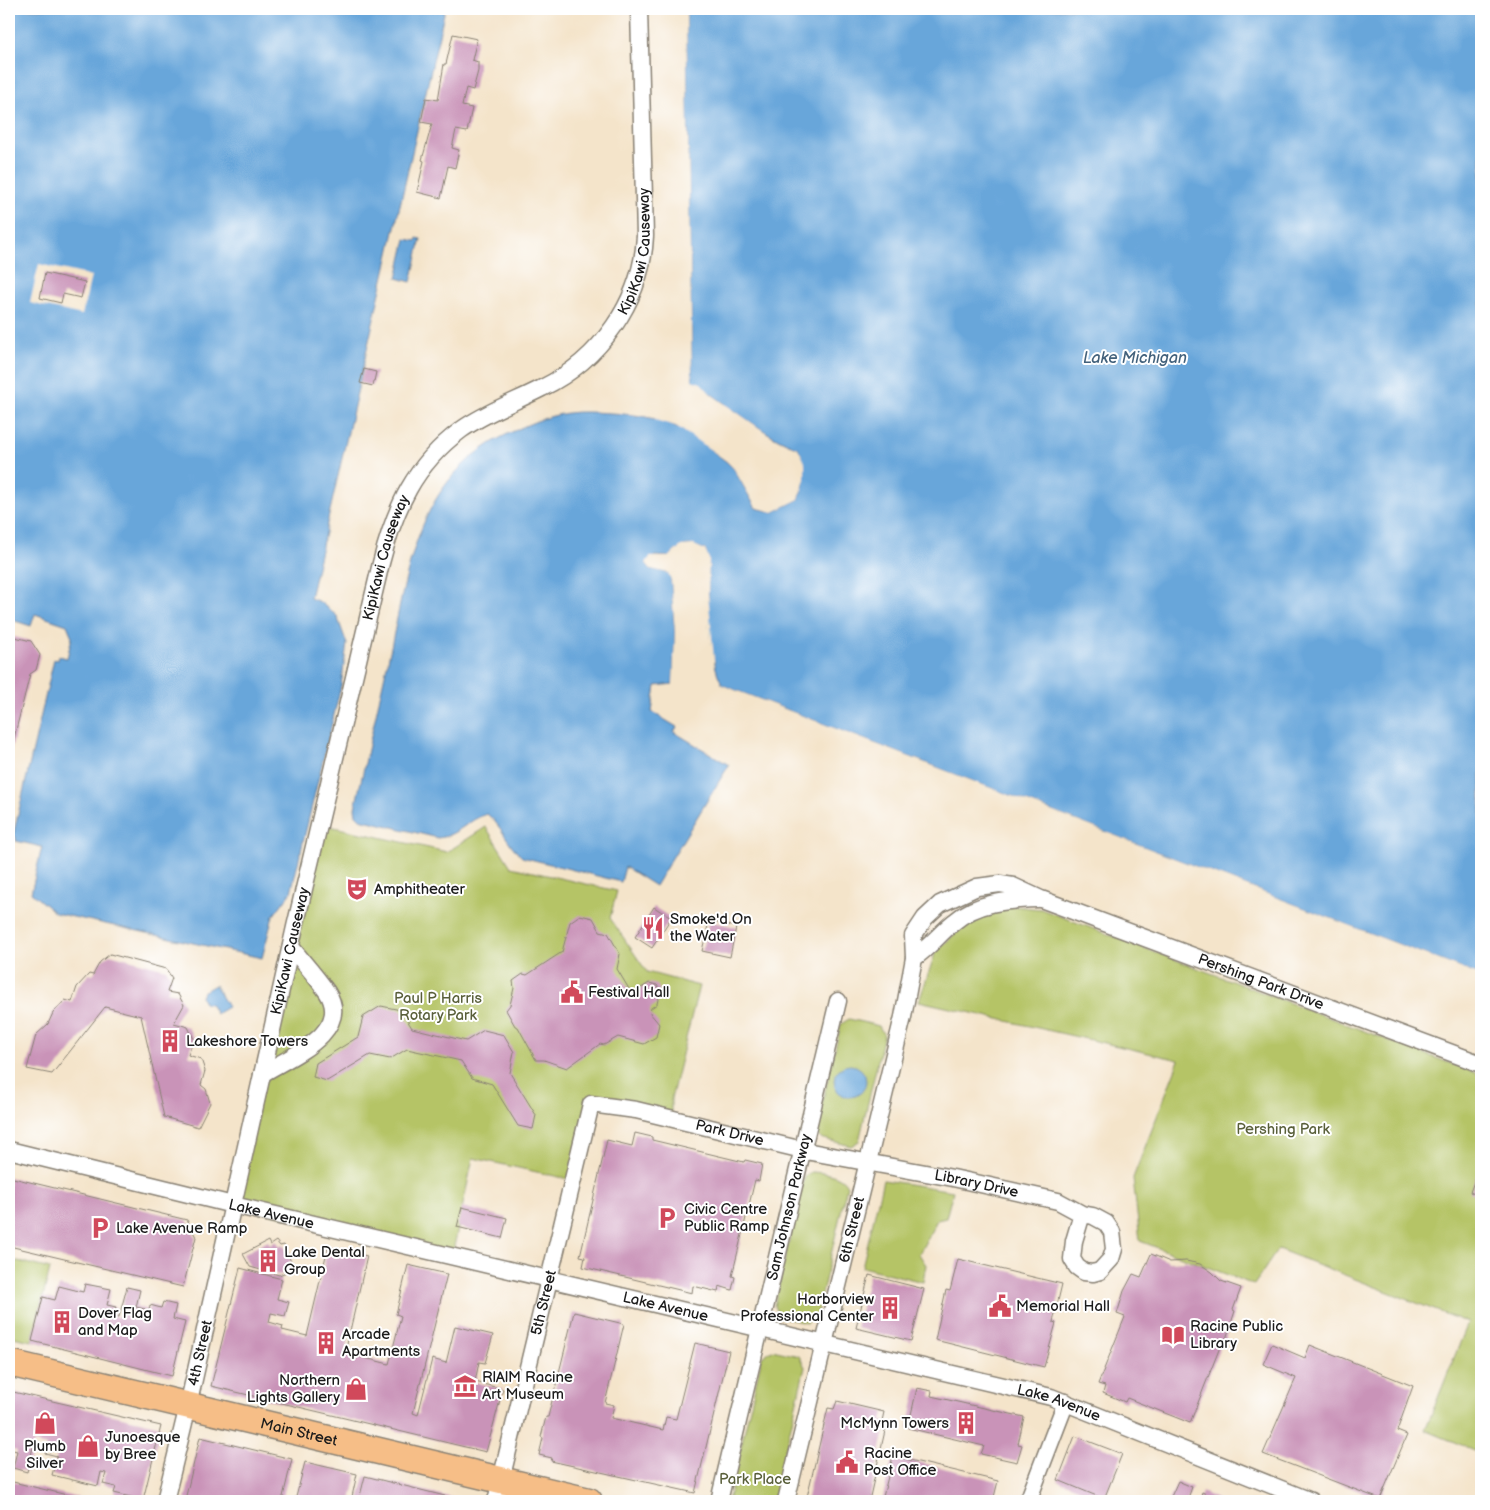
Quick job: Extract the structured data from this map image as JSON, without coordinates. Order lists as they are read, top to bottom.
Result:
{
  "streets": {
    "main road": ["Main Street"],
    "street": [
      "KipiKawi Causeway",
      "Pershing Park Drive",
      "Park Drive",
      "Library Drive",
      "Sam Johnson Parkway",
      "Lake Avenue",
      "6th Street",
      "5th Street",
      "4th Street"
    ]
  },
  "crossings": [
    ["KipiKawi Causeway", "Lake Avenue"],
    ["KipiKawi Causeway", "4th Street"],
    ["Pershing Park Drive", "6th Street"],
    ["Park Drive", "Library Drive"],
    ["Park Drive", "Sam Johnson Parkway"],
    ["Park Drive", "6th Street"],
    ["Park Drive", "5th Street"],
    ["Library Drive", "6th Street"],
    ["Sam Johnson Parkway", "Lake Avenue"],
    ["Lake Avenue", "6th Street"],
    ["Lake Avenue", "5th Street"],
    ["Lake Avenue", "4th Street"],
    ["5th Street", "Main Street"],
    ["4th Street", "Main Street"]
  ],
  "water": ["Lake Michigan"],
  "parks": ["Paul P Harris Rotary Park", "Pershing Park", "Park Place"],
  "places": {
    "theatre": ["Amphitheater"],
    "restaurant": ["Smoke'd On the Water"],
    "public building": ["Festival Hall", "Memorial Hall", "Racine Post Office"],
    "building": [
      "Lakeshore Towers",
      "Lake Dental Group",
      "Harborview Professional Center",
      "Dover Flag and Map",
      "Arcade Apartments",
      "McMynn Towers"
    ],
    "parking": ["Civic Centre Public Ramp", "Lake Avenue Ramp"],
    "library": ["Racine Public Library"],
    "museum": ["R|A|M Racine Art Museum"],
    "shop": ["Northern Lights Gallery", "Plumb Silver", "Junoesque by Bree"]
  }
}
